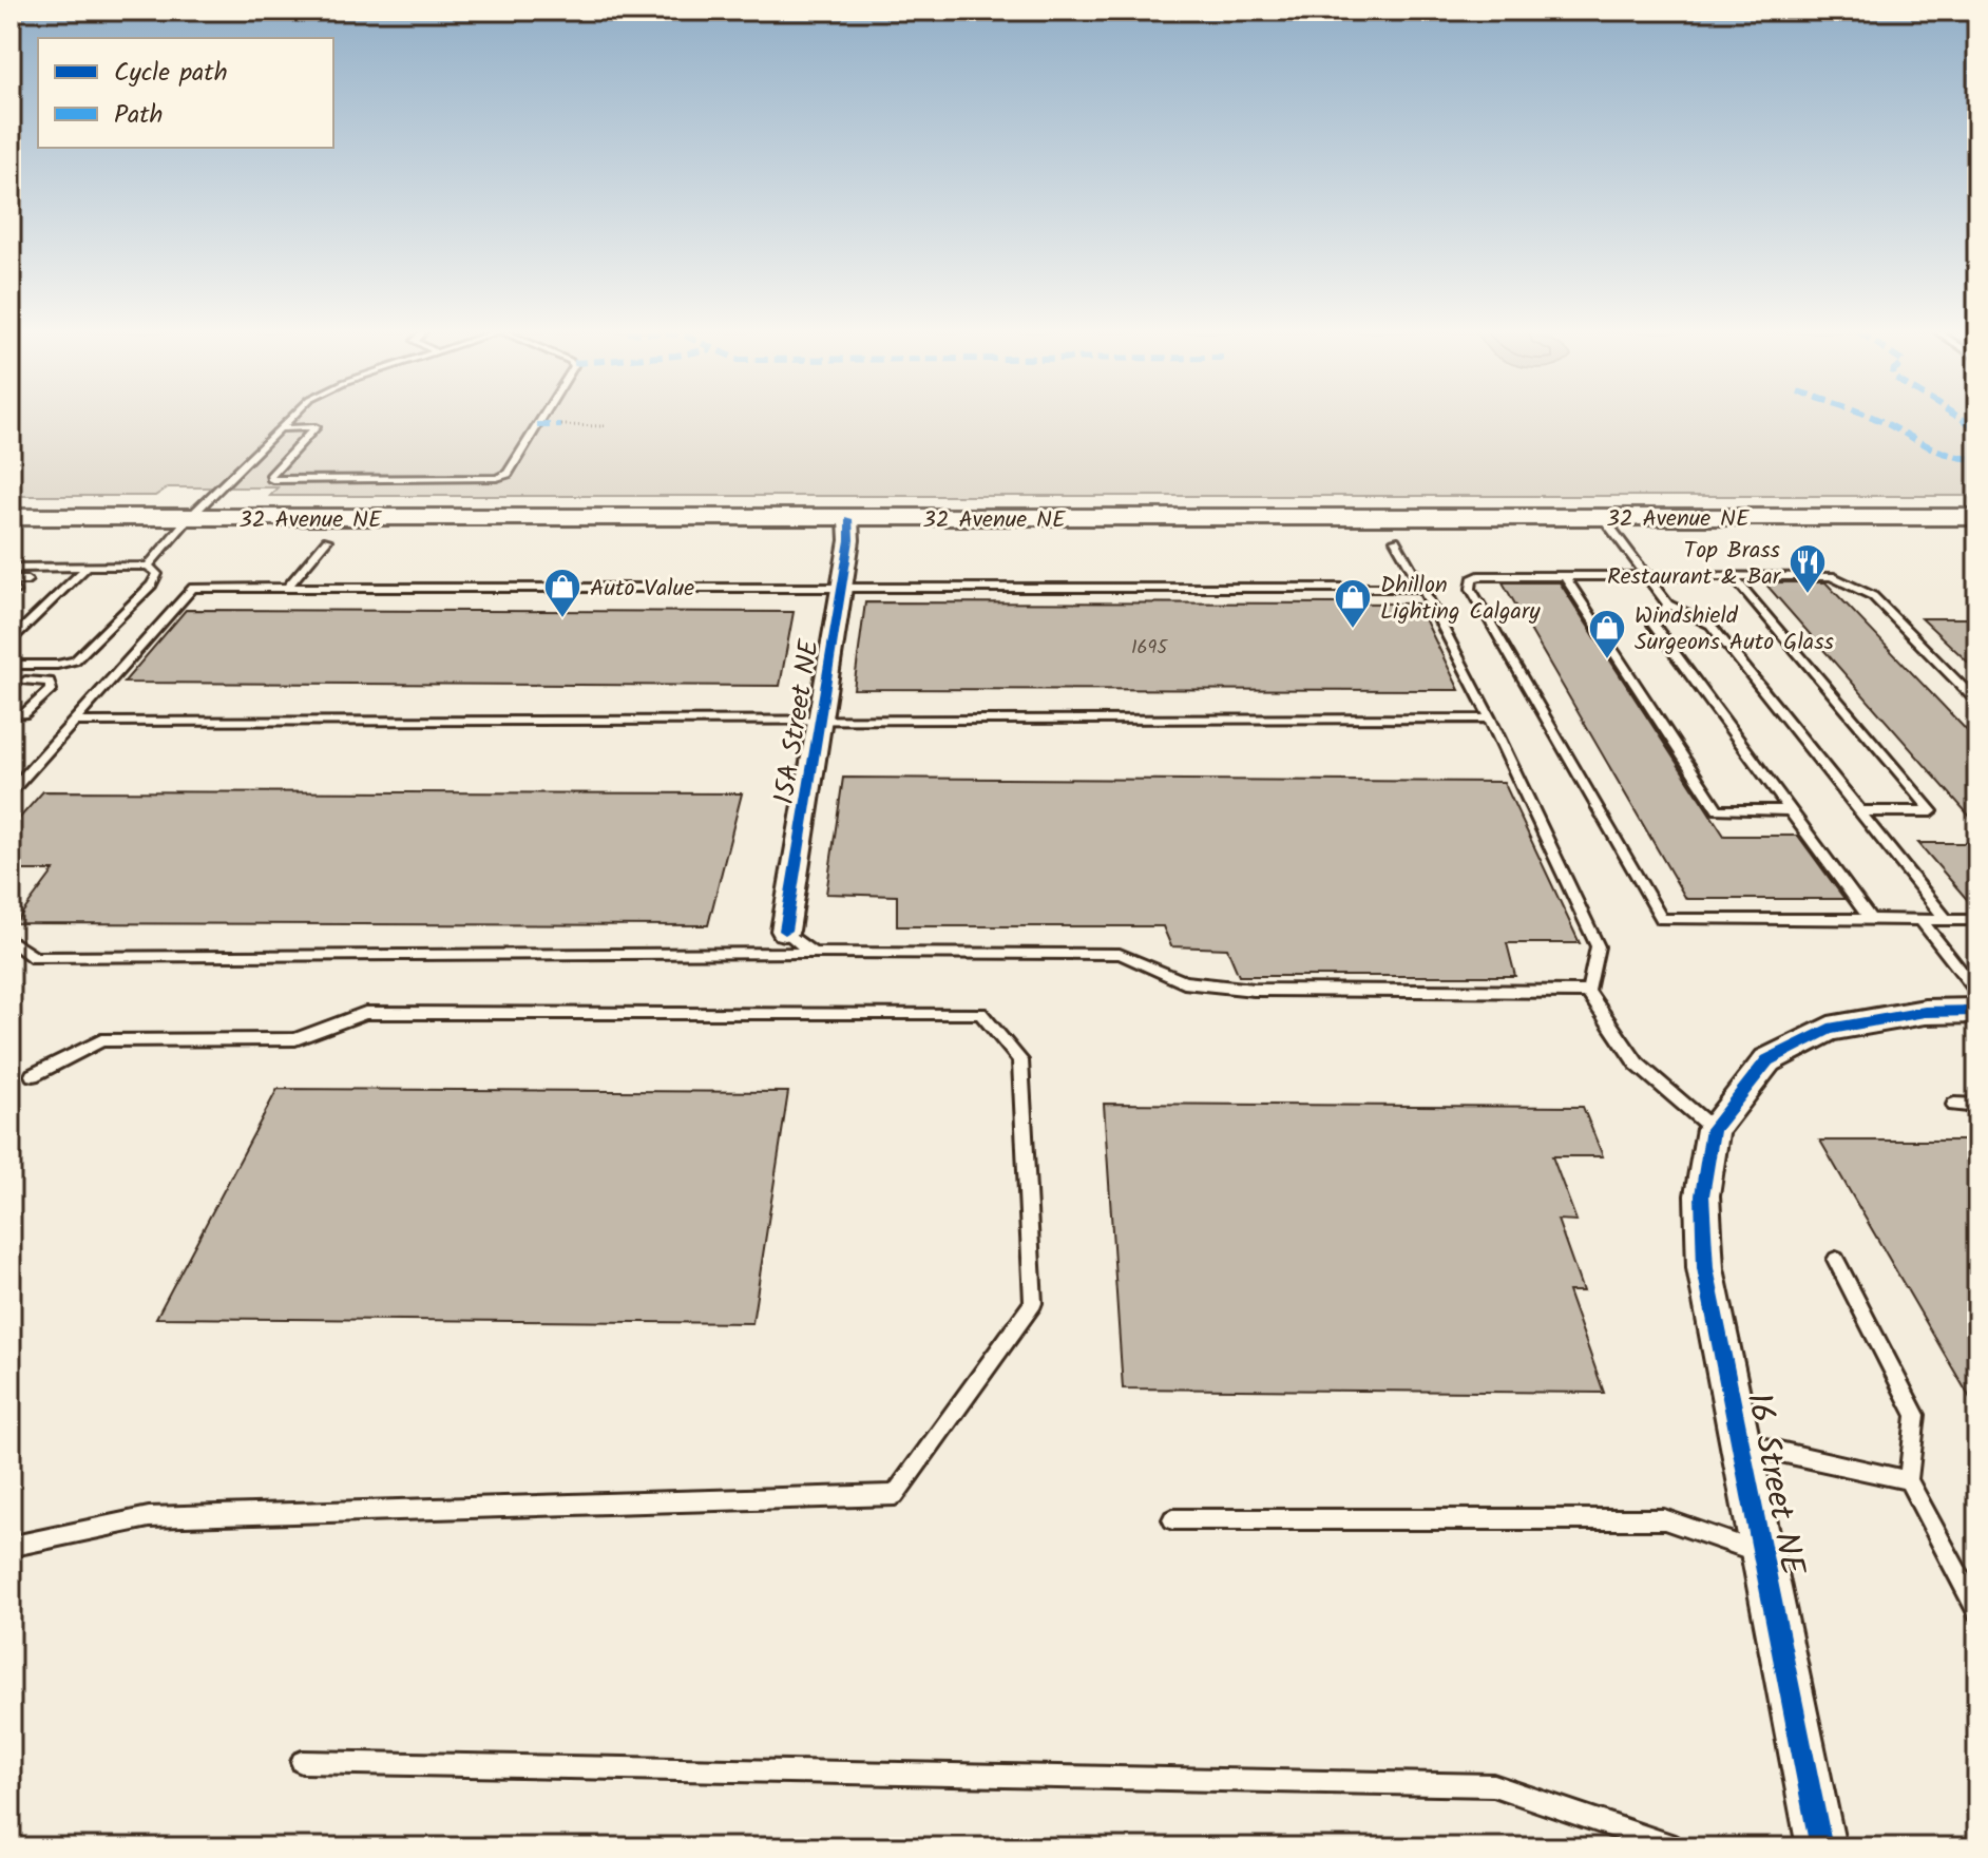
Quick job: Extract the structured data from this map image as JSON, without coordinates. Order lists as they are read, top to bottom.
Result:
{
  "streets": {
    "main road": ["32 Avenue NE"],
    "street": ["15A Street NE", "16 Street NE"]
  },
  "crossings": [
    ["32 Avenue NE", "15A Street NE"]
  ],
  "places": {
    "restaurant": ["Top Brass Restaurant & Bar"],
    "shop": ["Auto Value", "Dhillon Lighting Calgary", "Windshield Surgeons Auto Glass"]
  },
  "house_numbers": ["1695"],
  "legend": ["Cycle path", "Path"]
}
